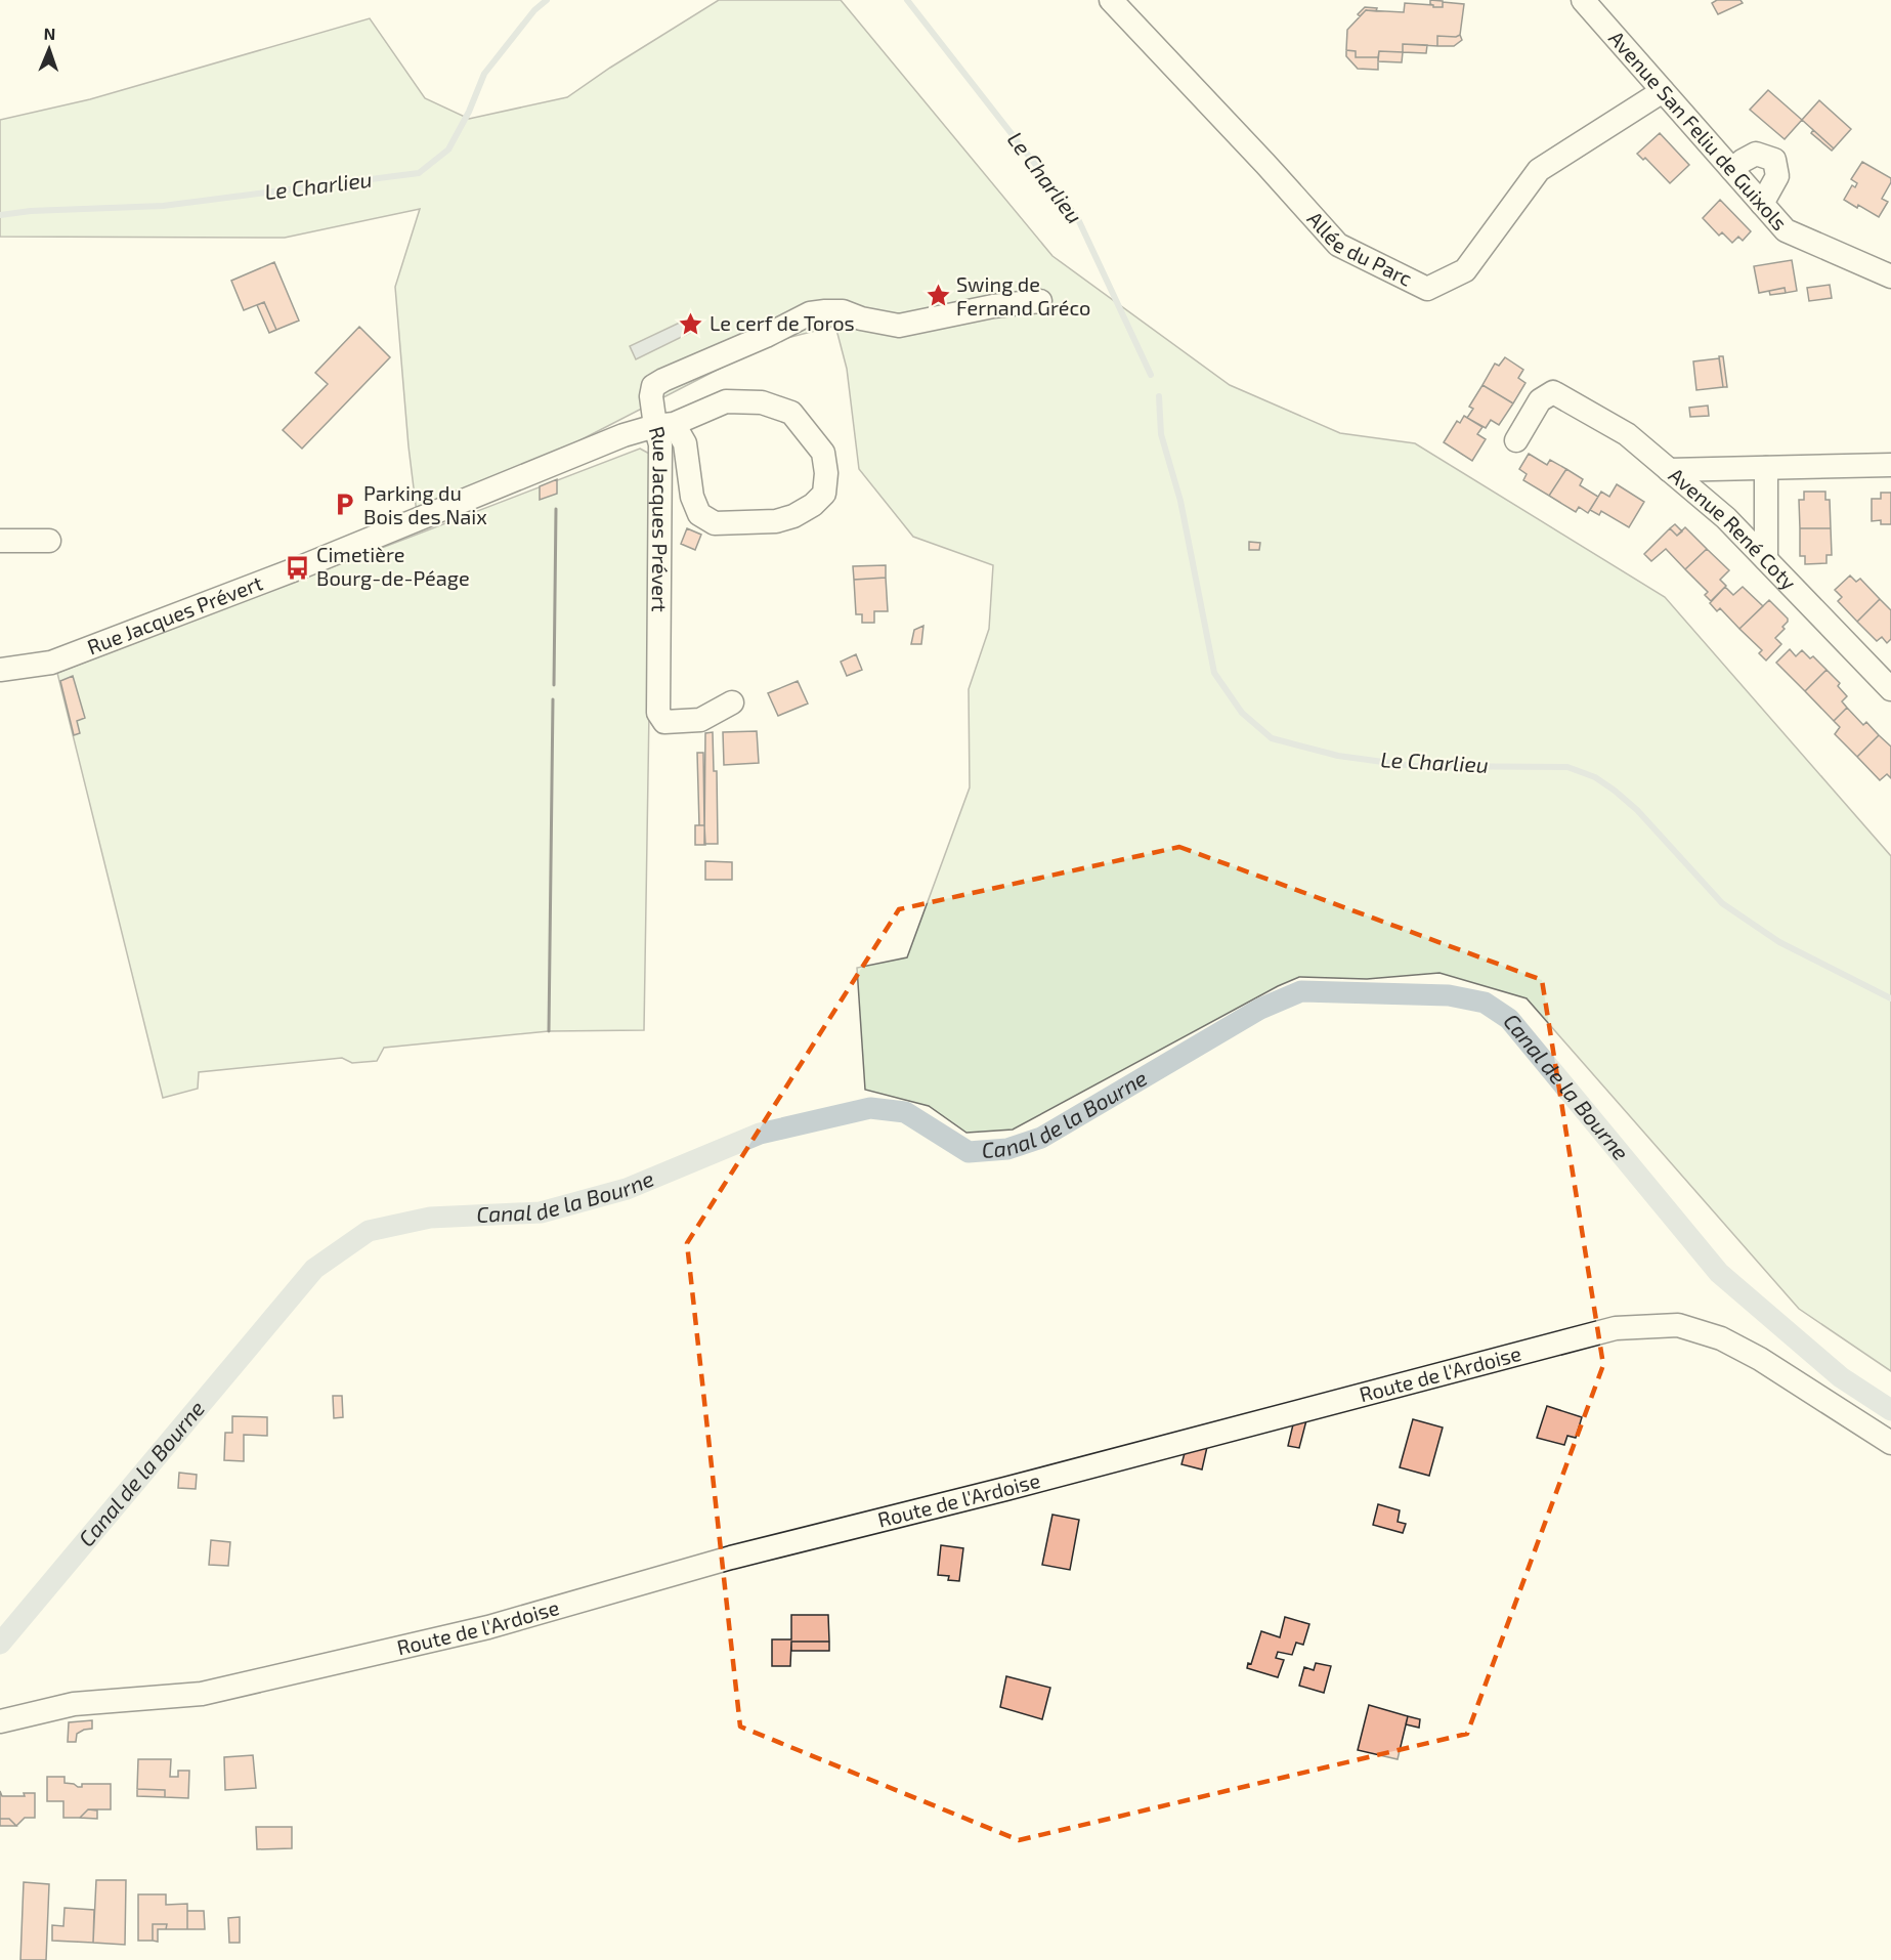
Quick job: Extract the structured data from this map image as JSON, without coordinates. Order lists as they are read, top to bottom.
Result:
{
  "streets": {
    "street": [
      "Avenue San Feliu de Guixols",
      "Allée du Parc",
      "Rue Jacques Prévert",
      "Avenue René Coty",
      "Route de l'Ardoise"
    ]
  },
  "crossings": [
    ["Avenue San Feliu de Guixols", "Allée du Parc"]
  ],
  "water": ["Le Charlieu", "Canal de la Bourne"],
  "places": {
    "place": ["Swing de Fernand Gréco", "Le cerf de Toros"],
    "parking": ["Parking du Bois des Naix"],
    "bus stop": ["Cimetière Bourg-de-Péage"]
  },
  "north": "top"
}
